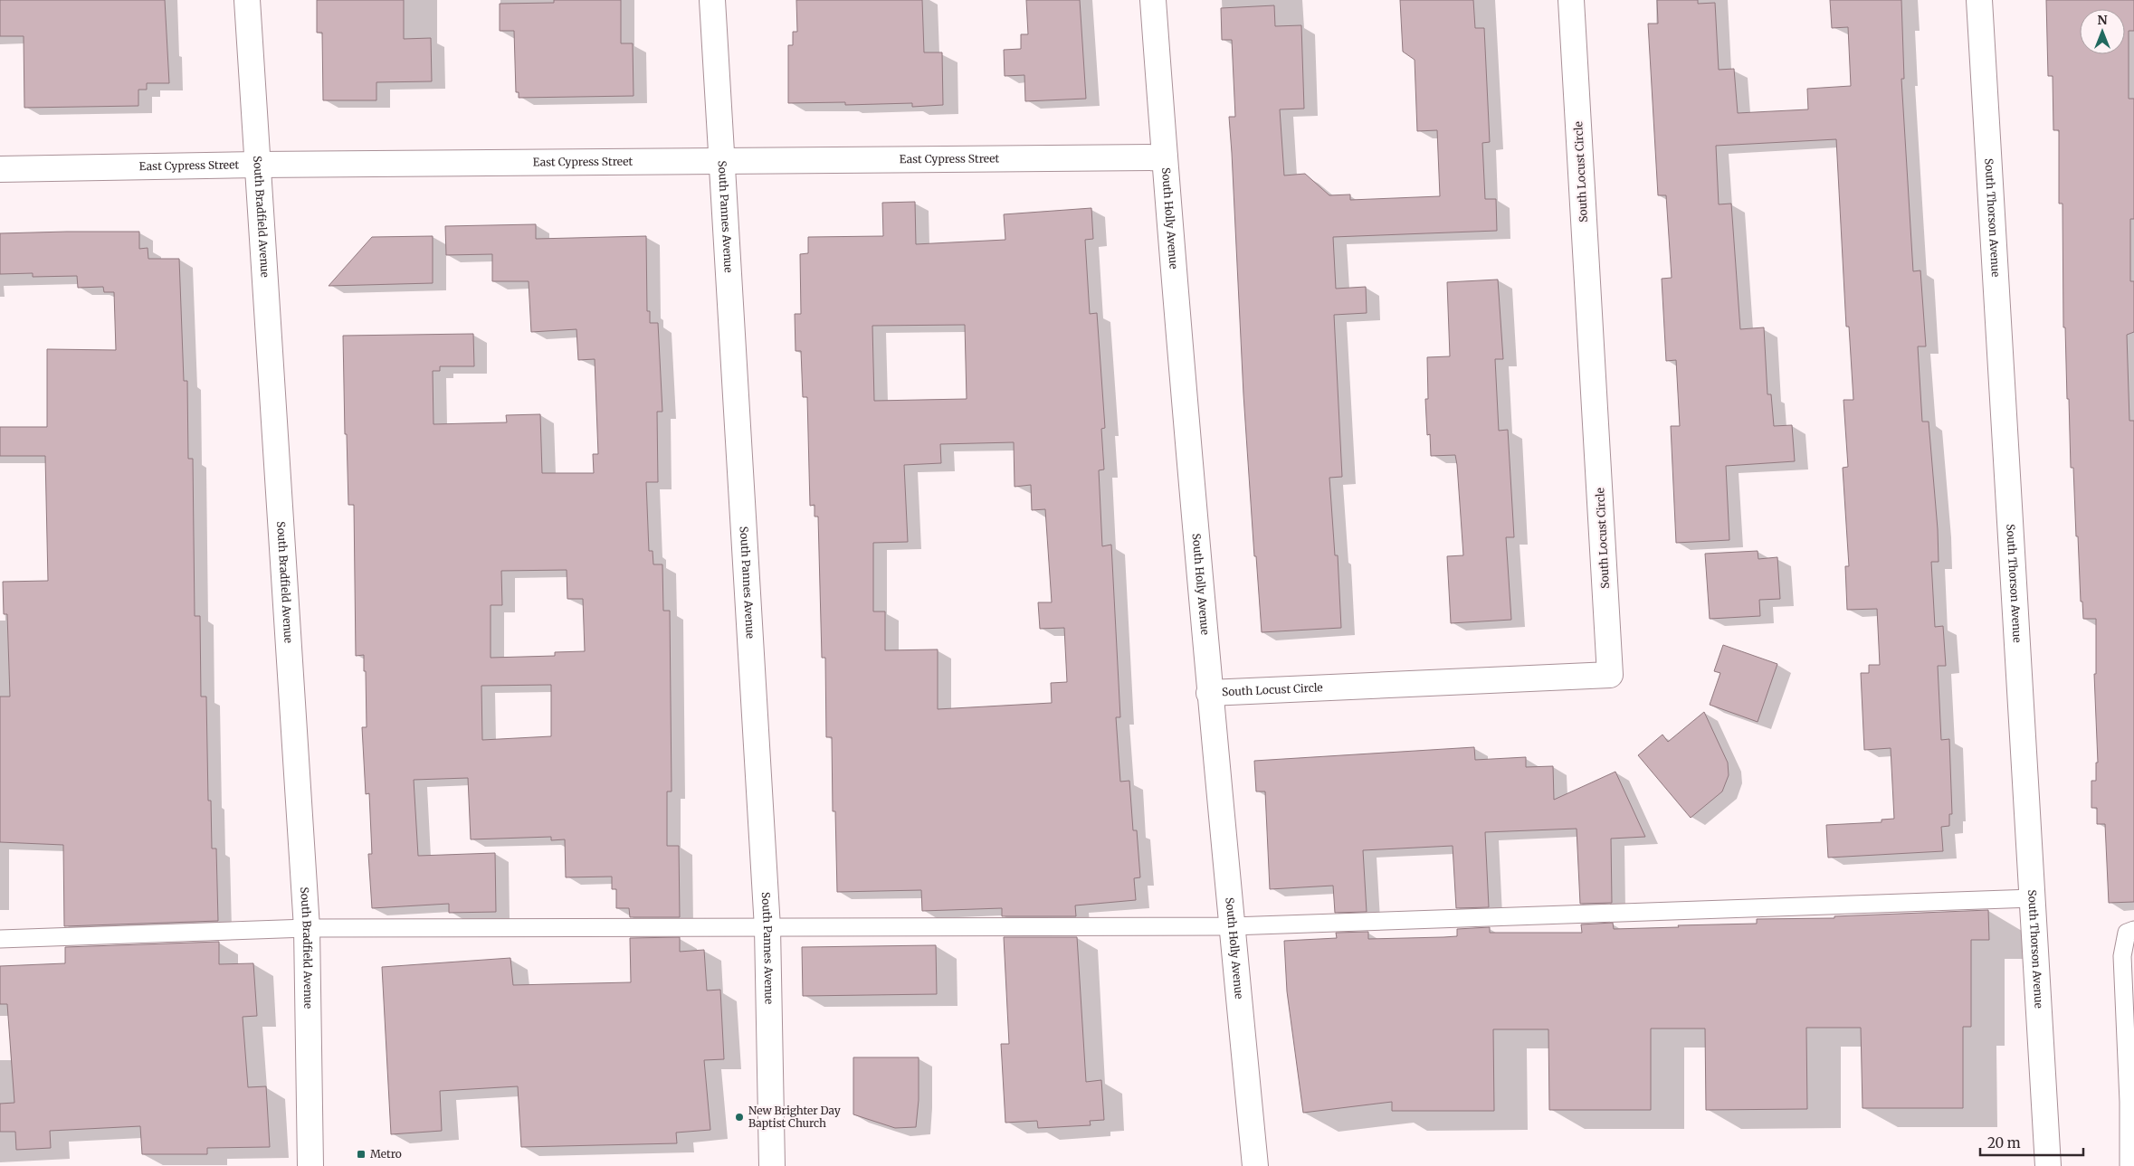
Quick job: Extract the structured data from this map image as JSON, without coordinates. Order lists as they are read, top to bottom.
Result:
{
  "streets": {
    "street": [
      "East Cypress Street",
      "South Locust Circle",
      "South Bradfield Avenue",
      "South Pannes Avenue",
      "South Thorson Avenue",
      "South Holly Avenue"
    ]
  },
  "crossings": [
    ["East Cypress Street", "South Bradfield Avenue"],
    ["East Cypress Street", "South Pannes Avenue"],
    ["East Cypress Street", "South Holly Avenue"],
    ["South Locust Circle", "South Holly Avenue"]
  ],
  "places": {
    "other": ["New Brighter Day Baptist Church"],
    "transit": ["Metro"]
  },
  "scale_bar": "20 m",
  "north": "top"
}
